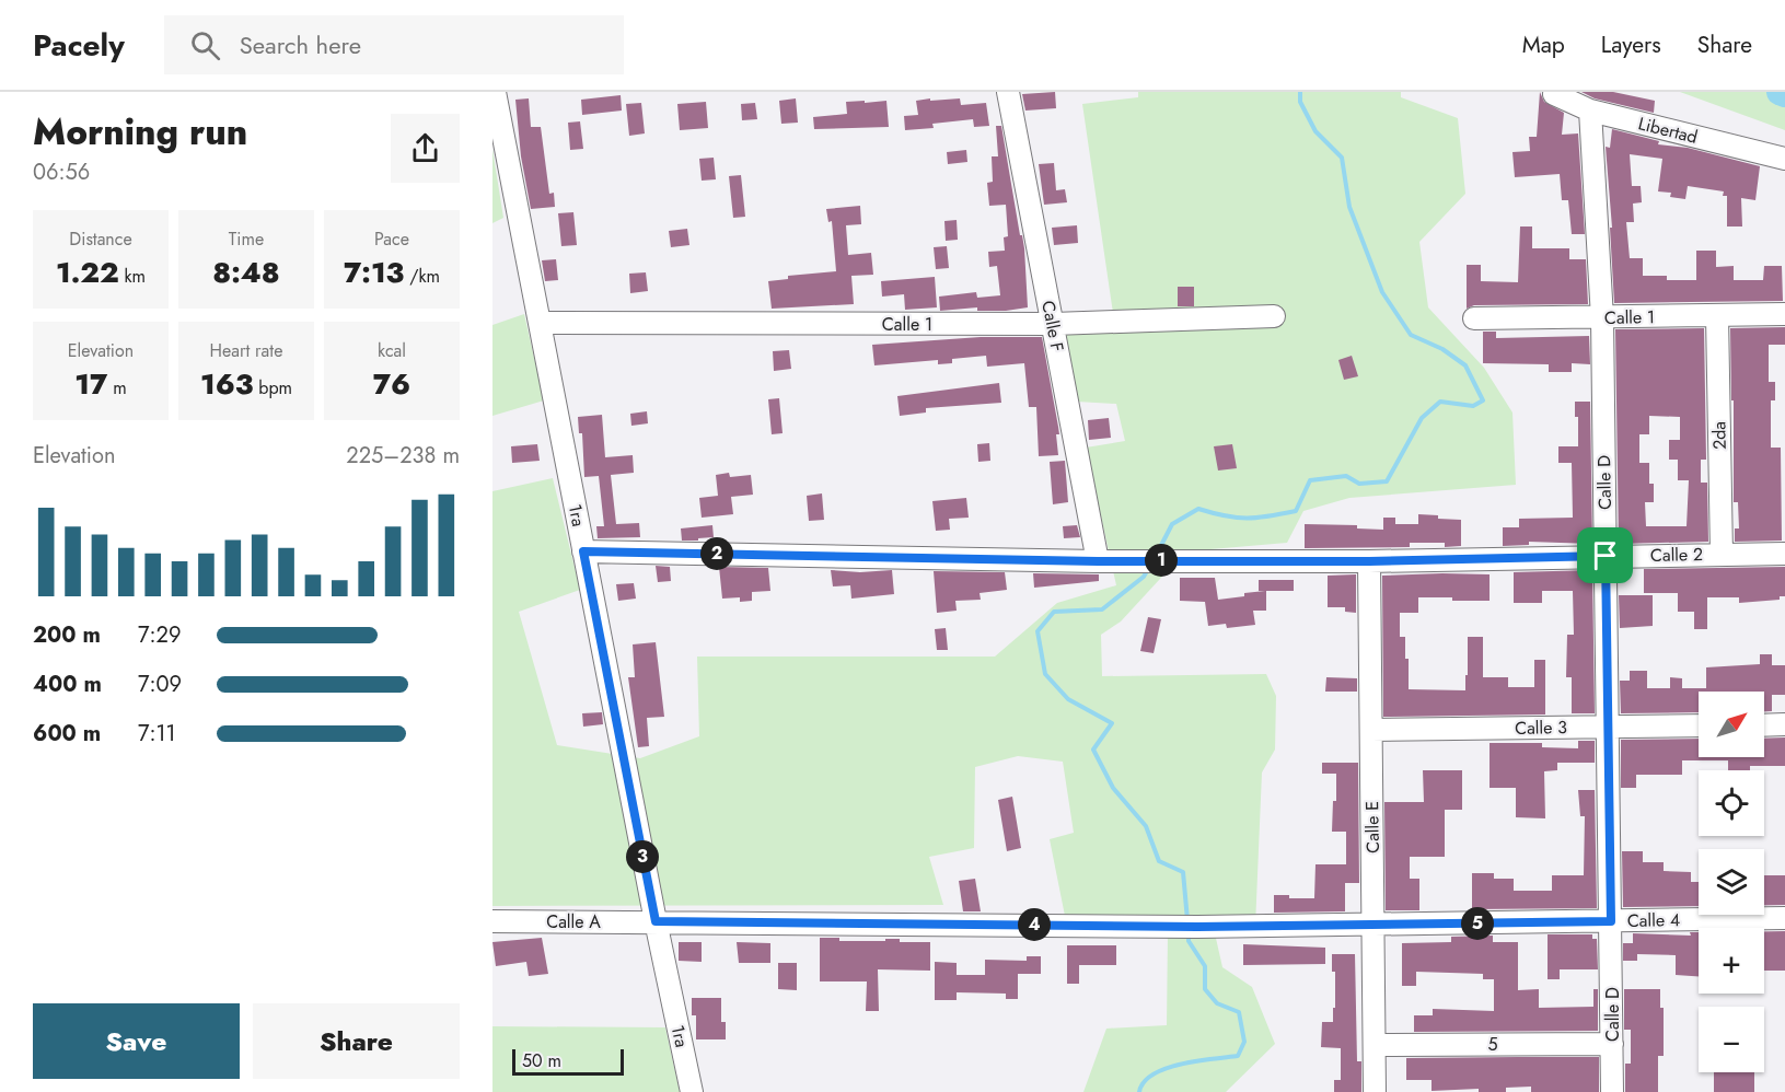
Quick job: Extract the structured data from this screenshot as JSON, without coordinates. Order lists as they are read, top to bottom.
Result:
{
  "streets": {
    "street": [
      "Libertad",
      "Calle 1",
      "Calle F",
      "2da",
      "Calle D",
      "1ra",
      "Calle 2",
      "Calle 3",
      "Calle E",
      "Calle 4",
      "Calle A",
      "5"
    ]
  },
  "crossings": [
    ["Libertad", "Calle D"],
    ["Calle 1", "Calle F"],
    ["Calle 1", "2da"],
    ["Calle 1", "Calle D"],
    ["Calle 1", "1ra"],
    ["Calle F", "Calle 2"],
    ["2da", "Calle 2"],
    ["Calle D", "Calle 2"],
    ["Calle D", "Calle 3"],
    ["Calle D", "Calle 4"],
    ["Calle D", "5"],
    ["1ra", "Calle 2"],
    ["1ra", "Calle 4"],
    ["1ra", "Calle A"],
    ["Calle 2", "Calle E"],
    ["Calle 3", "Calle E"],
    ["Calle E", "Calle 4"],
    ["Calle E", "5"],
    ["Calle 4", "Calle A"]
  ],
  "scale_bar": "50 m",
  "north": "top right",
  "page": {
    "header": "Pacely",
    "search": "Search here",
    "nav": ["Map", "Layers", "Share"],
    "heading": ["Morning run", "06:56"],
    "stats": [
      ["Distance", "1.22 km"],
      ["Time", "8:48"],
      ["Pace", "7:13 /km"],
      ["Elevation", "17 m"],
      ["Heart rate", "163 bpm"],
      ["kcal", "76"]
    ],
    "chart": ["Elevation", "225–238 m"],
    "pins": [
      "2",
      "1",
      "3",
      "5",
      "4"
    ],
    "list": [
      {
        "name": "200 m",
        "note": "7:29"
      },
      {
        "name": "400 m",
        "note": "7:09"
      },
      {
        "name": "600 m",
        "note": "7:11"
      }
    ],
    "map_buttons": ["+", "−"],
    "buttons": ["Save", "Share"],
    "scale": "50 m"
  }
}
